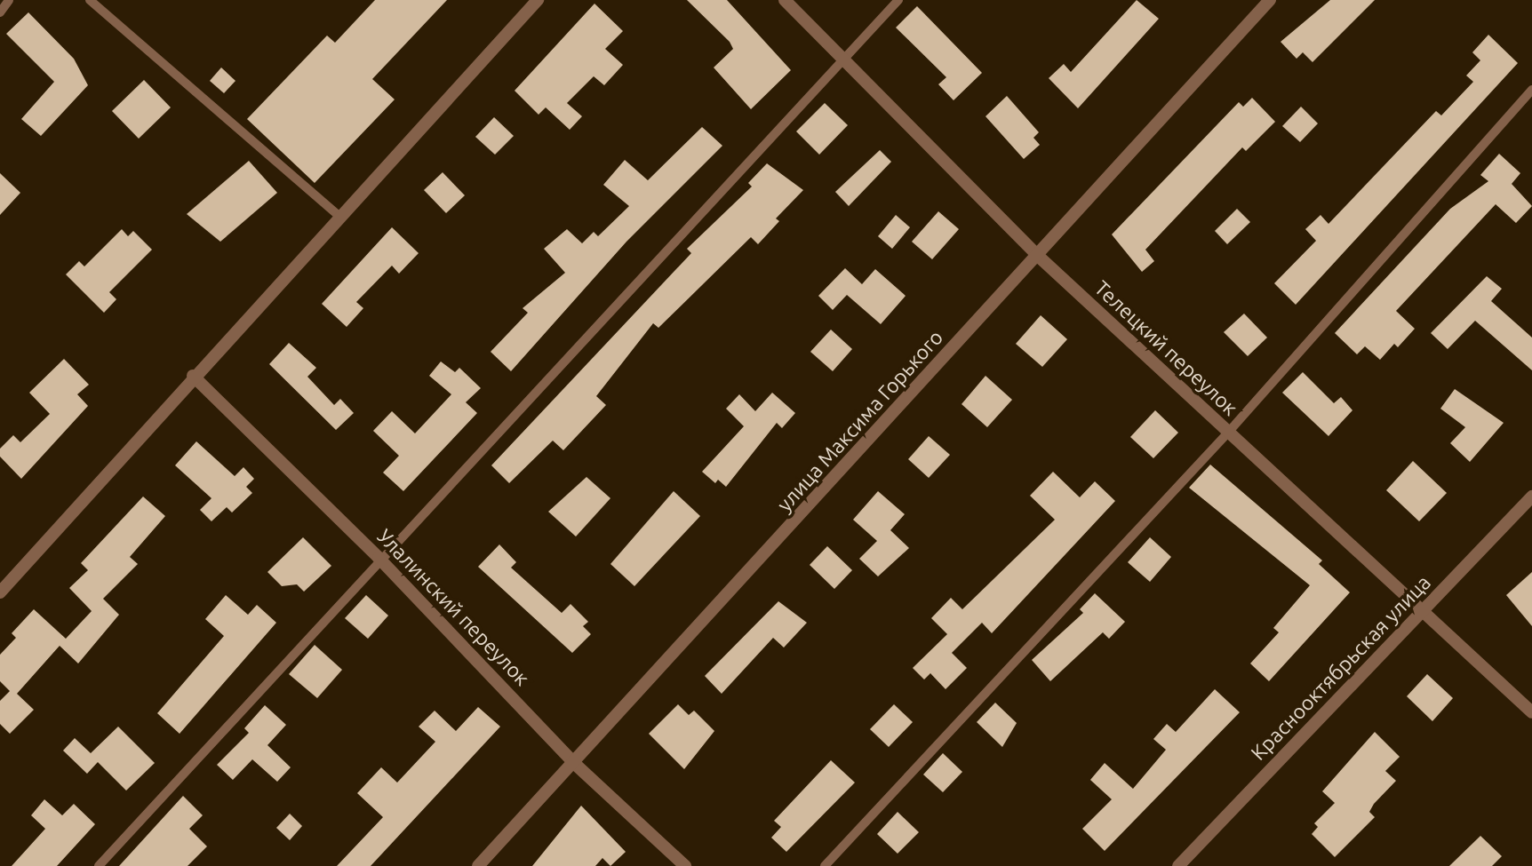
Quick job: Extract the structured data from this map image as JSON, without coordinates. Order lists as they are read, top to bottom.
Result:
{
  "streets": {
    "street": [
      "Телецкий переулок",
      "улица Максима Горького",
      "Улалинский переулок",
      "Краснооктябрьская улица"
    ]
  },
  "crossings": [
    ["Телецкий переулок", "улица Максима Горького"],
    ["Телецкий переулок", "Краснооктябрьская улица"],
    ["улица Максима Горького", "Улалинский переулок"]
  ]
}
